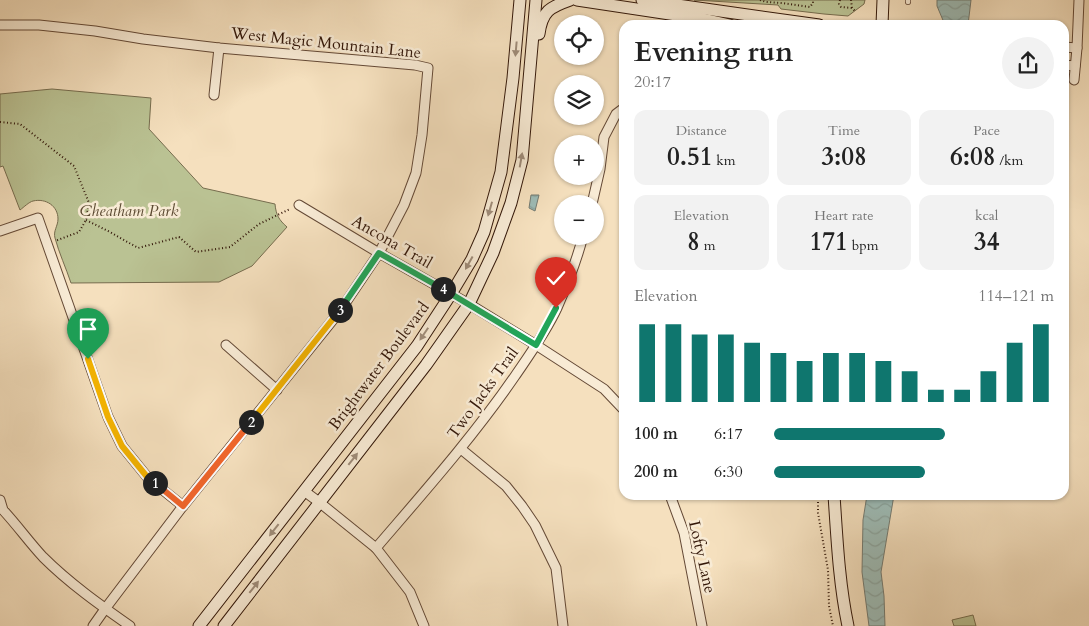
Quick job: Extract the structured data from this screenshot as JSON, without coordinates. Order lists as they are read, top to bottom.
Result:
{
  "streets": {
    "street": [
      "West Magic Mountain Lane",
      "Ancona Trail",
      "Brightwater Boulevard",
      "Two Jacks Trail",
      "Lofty Lane"
    ]
  },
  "crossings": [
    ["West Magic Mountain Lane", "Ancona Trail"],
    ["Ancona Trail", "Brightwater Boulevard"]
  ],
  "parks": ["Cheatham Park"],
  "page": {
    "map_buttons": ["+", "−"],
    "heading": ["Evening run", "20:17"],
    "stats": [
      ["Distance", "0.51 km"],
      ["Time", "3:08"],
      ["Pace", "6:08 /km"],
      ["Elevation", "8 m"],
      ["Heart rate", "171 bpm"],
      ["kcal", "34"]
    ],
    "chart": ["Elevation", "114–121 m"],
    "pins": [
      "4",
      "3",
      "2",
      "1"
    ],
    "list": [
      {
        "name": "100 m",
        "note": "6:17"
      },
      {
        "name": "200 m",
        "note": "6:30"
      }
    ]
  }
}
